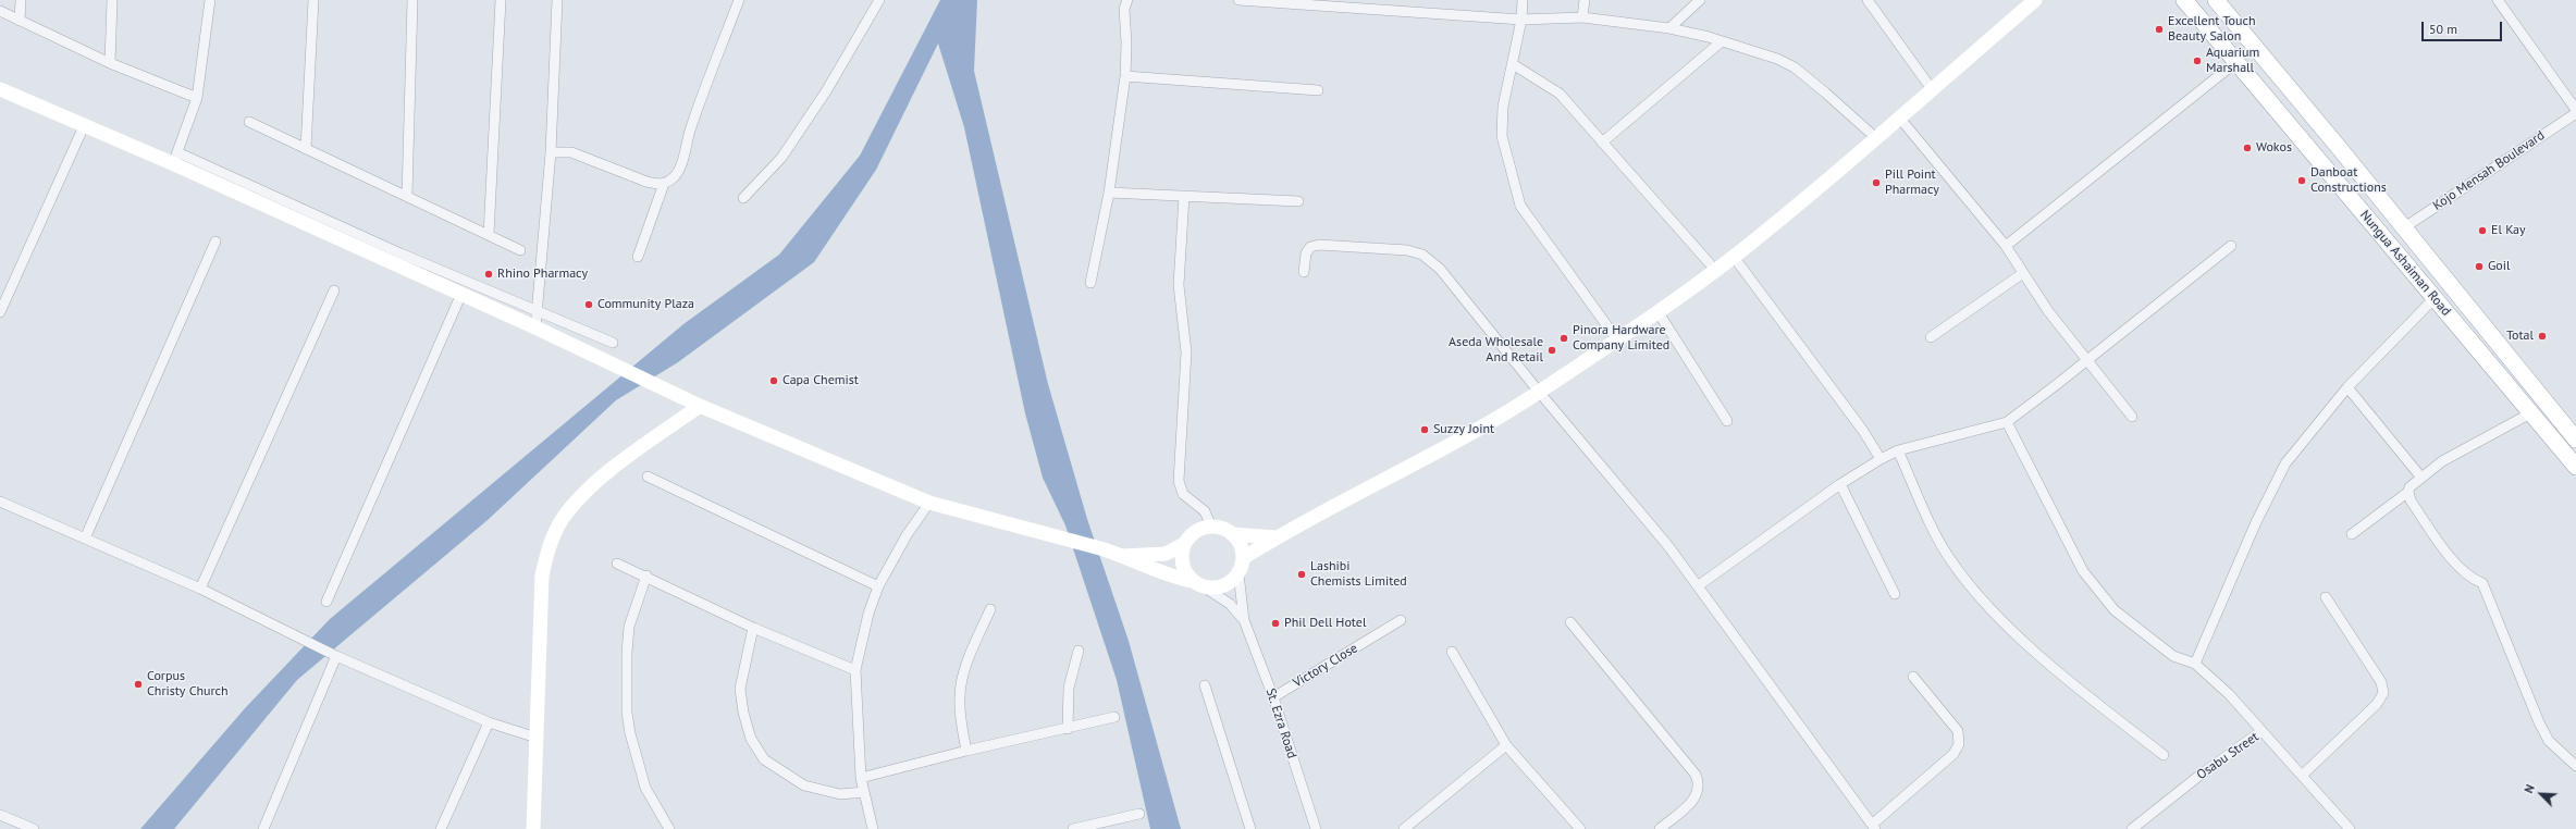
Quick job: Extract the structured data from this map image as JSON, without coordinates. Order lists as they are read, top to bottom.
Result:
{
  "streets": {
    "main road": ["Nungua Ashaiman Road"],
    "street": [
      "Kojo Mensah Boulevard",
      "Victory Close",
      "St. Ezra Road",
      "Osabu Street"
    ]
  },
  "crossings": [
    ["Kojo Mensah Boulevard", "Nungua Ashaiman Road"],
    ["Victory Close", "St. Ezra Road"]
  ],
  "places": [
    "Excellent Touch Beauty Salon",
    "Aquarium Marshall",
    "Wokos",
    "Danboat Constructions",
    "Pill Point Pharmacy",
    "El Kay",
    "Goil",
    "Rhino Pharmacy",
    "Community Plaza",
    "Total",
    "Pinora Hardware Company Limited",
    "Aseda Wholesale And Retail",
    "Capa Chemist",
    "Suzzy Joint",
    "Lashibi Chemists Limited",
    "Phil Dell Hotel",
    "Corpus Christy Church"
  ],
  "scale_bar": "50 m",
  "north": "top left"
}
